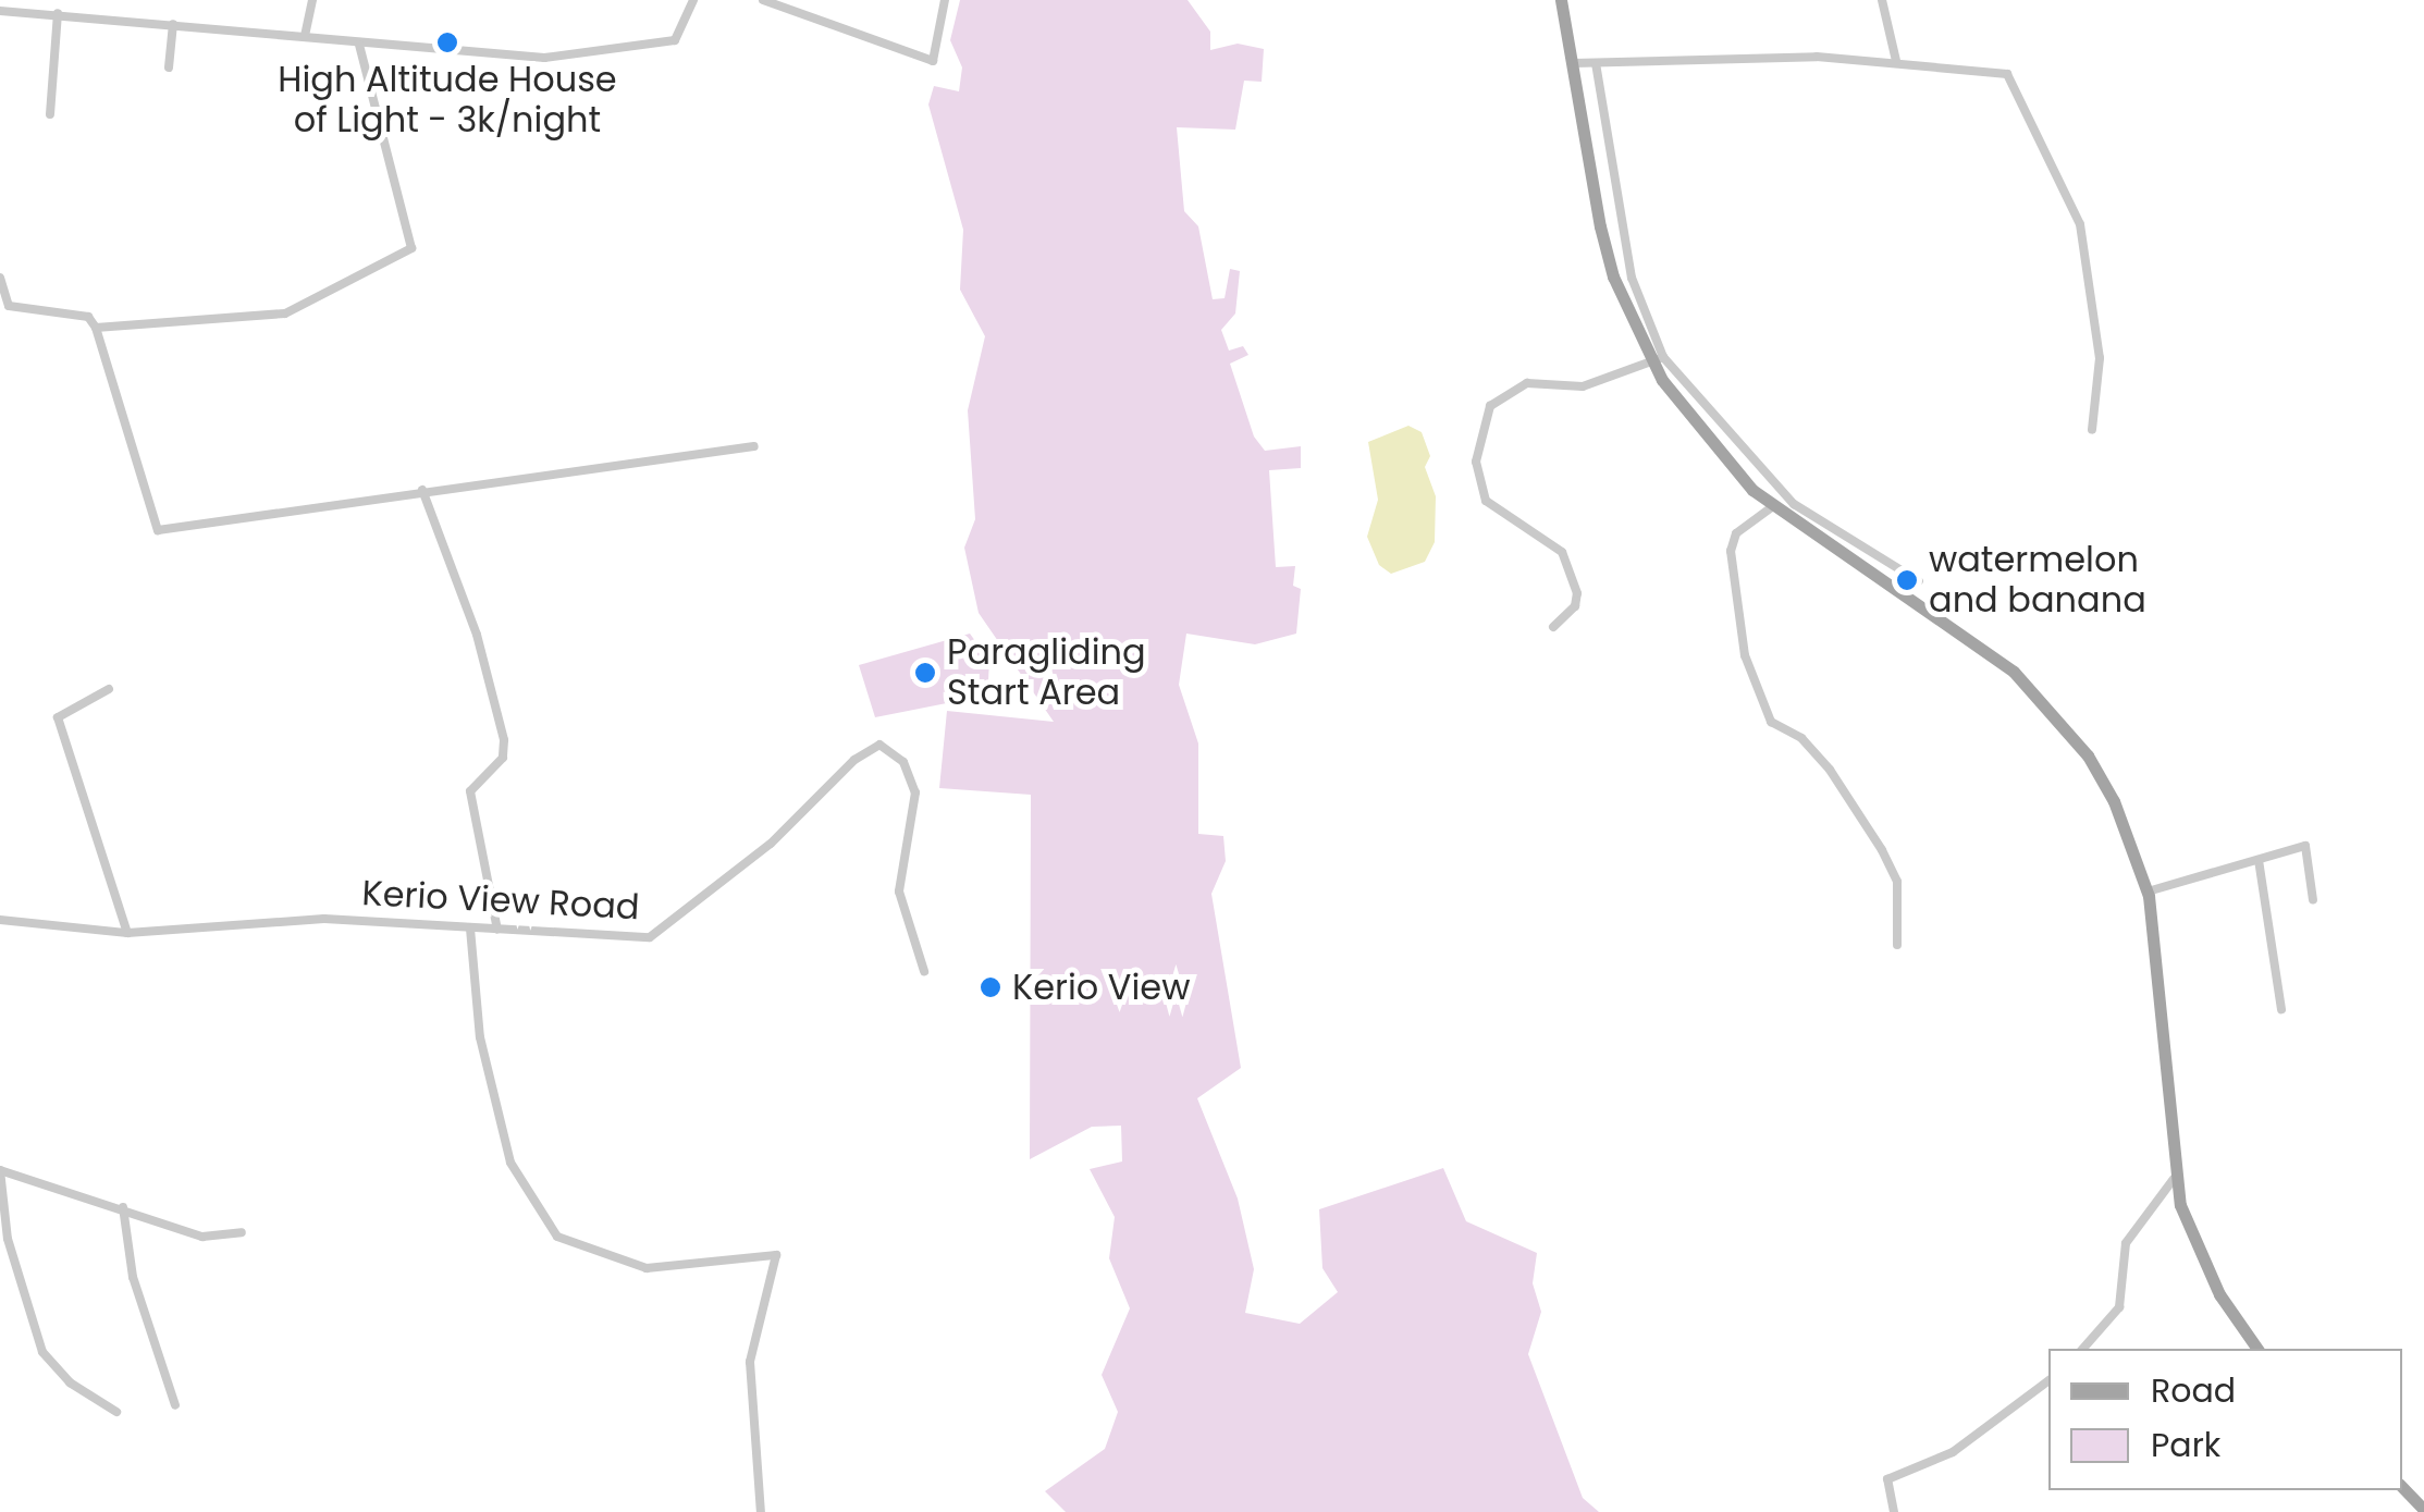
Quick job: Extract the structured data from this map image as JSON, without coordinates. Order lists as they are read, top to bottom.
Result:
{
  "streets": {
    "street": ["Kerio View Road"]
  },
  "places": [
    "High Altitude House of Light - 3k/night",
    "watermelon and banana",
    "Paragliding Start Area",
    "Kerio View"
  ],
  "legend": ["Road", "Park"]
}
